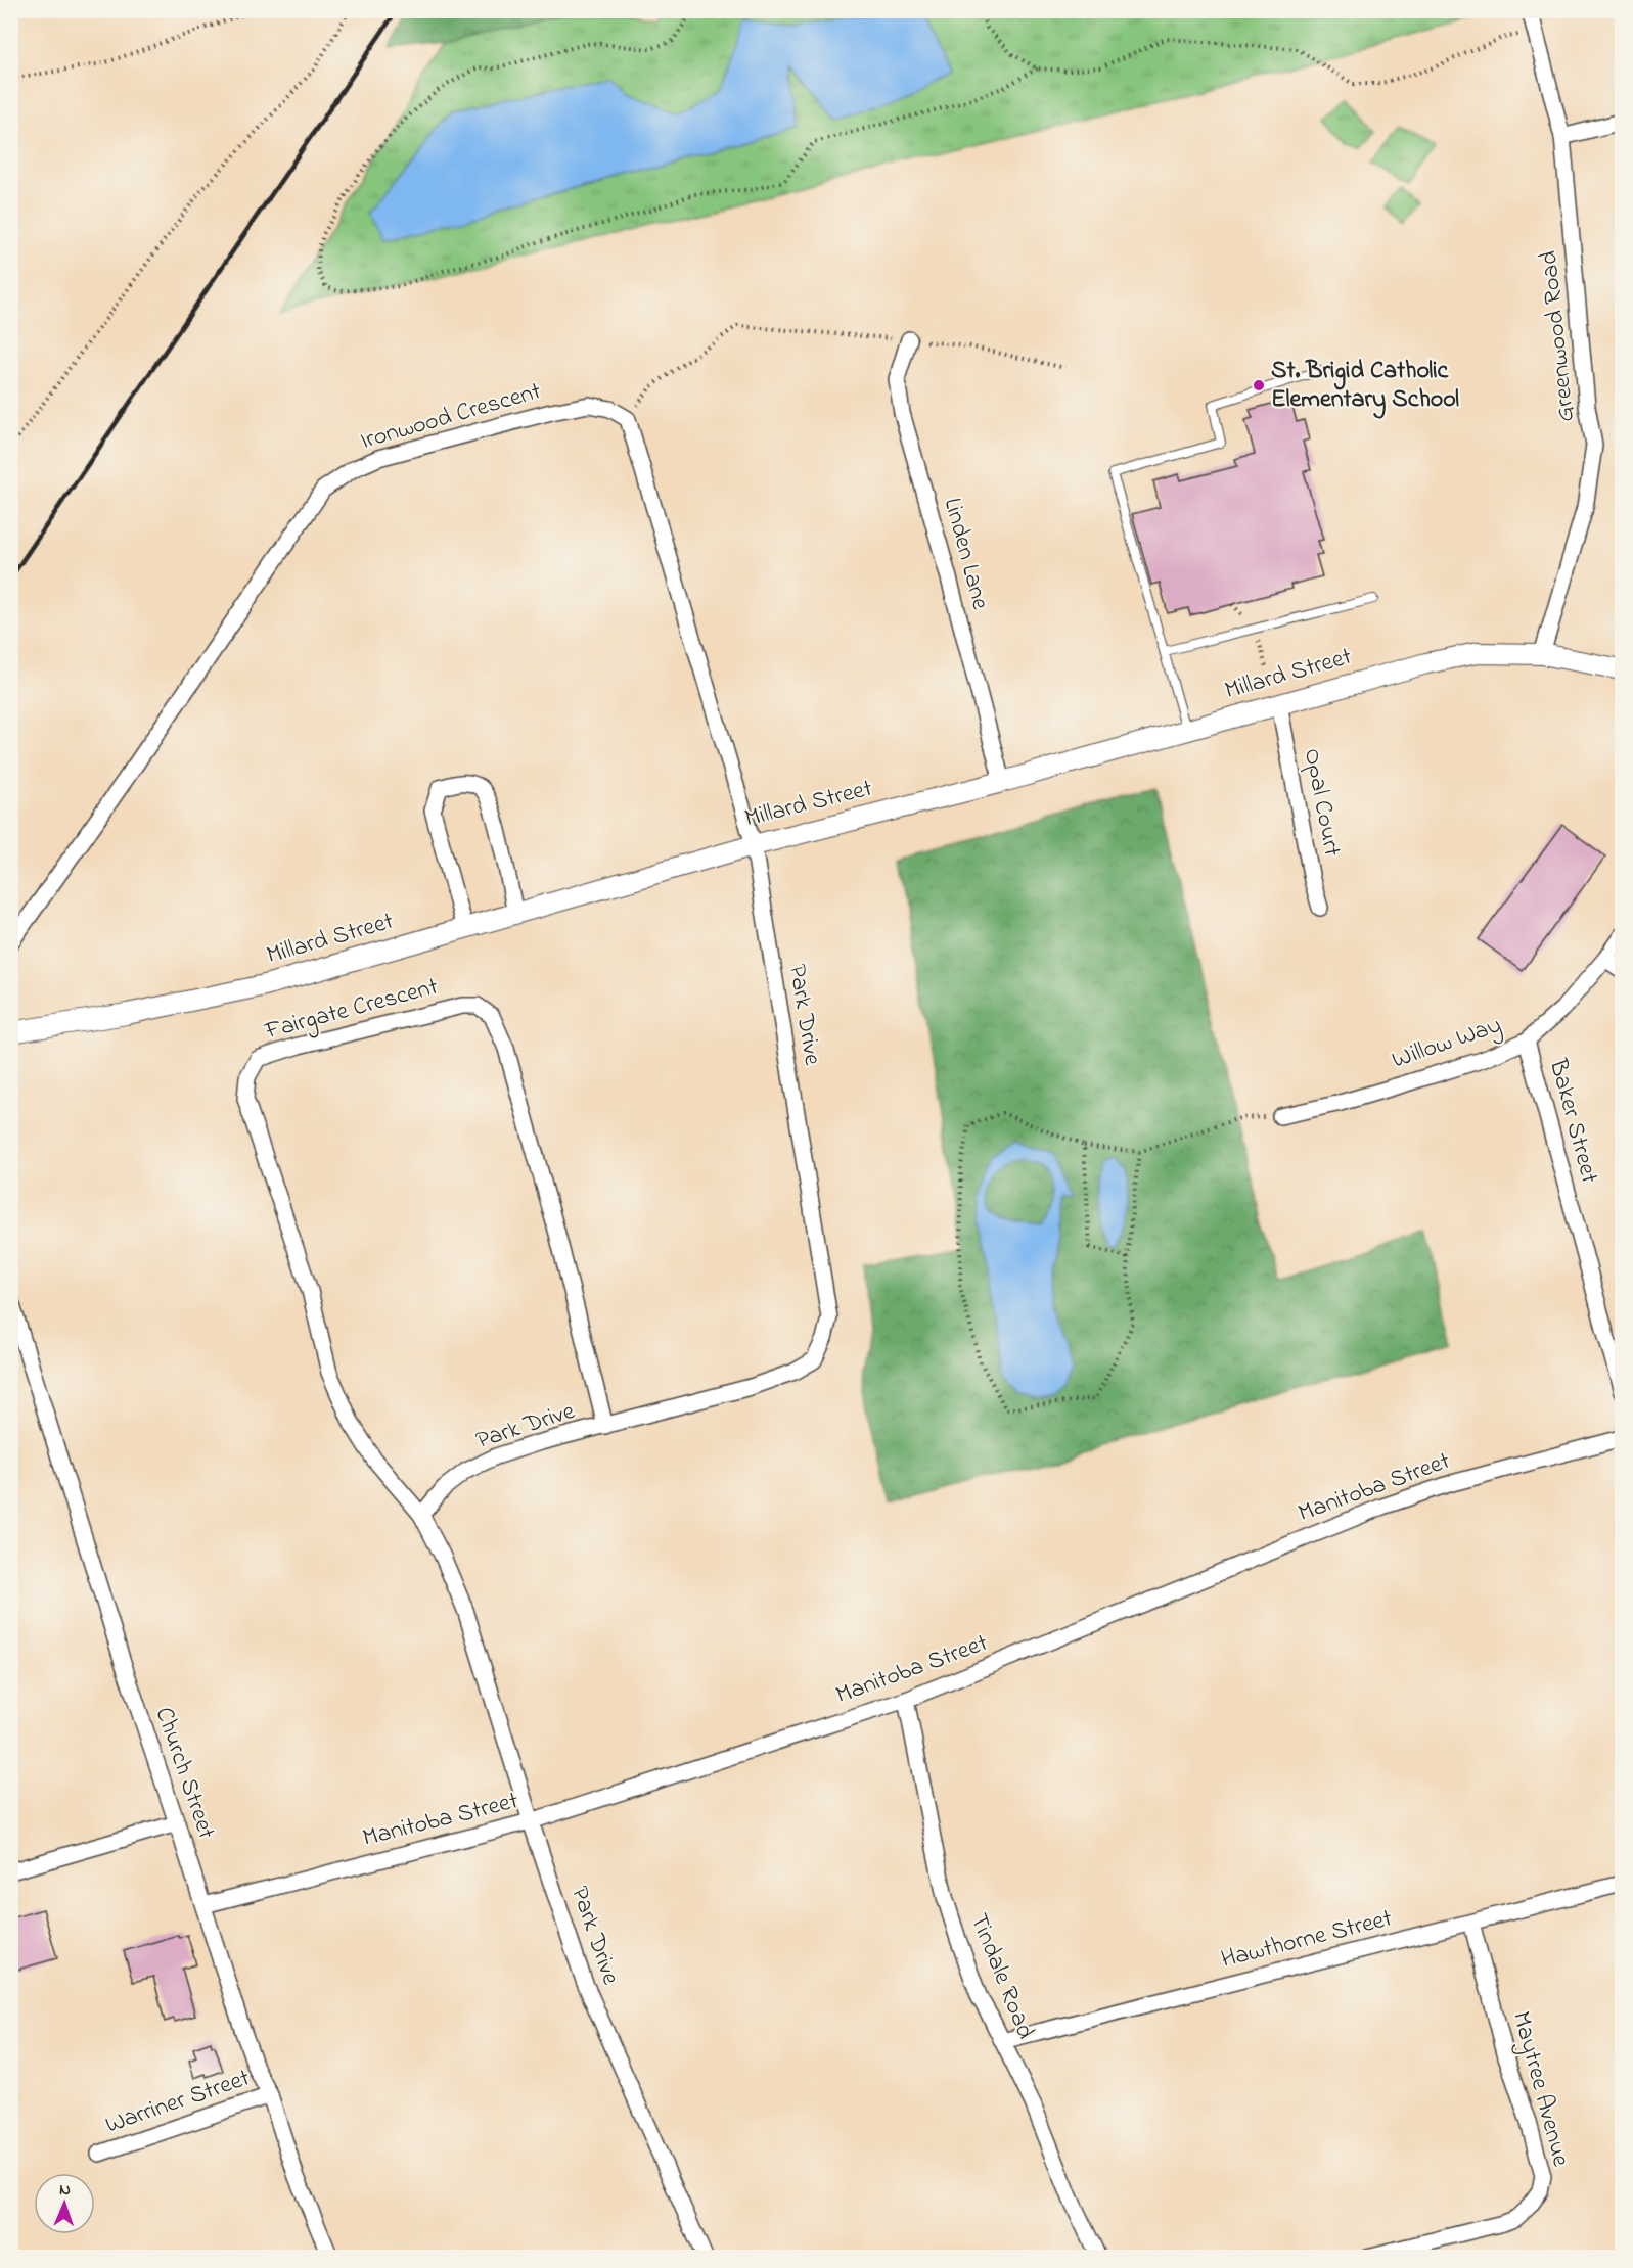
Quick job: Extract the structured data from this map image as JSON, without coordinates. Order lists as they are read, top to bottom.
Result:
{
  "streets": {
    "street": [
      "Greenwood Road",
      "Ironwood Crescent",
      "Linden Lane",
      "Millard Street",
      "Opal Court",
      "Fairgate Crescent",
      "Park Drive",
      "Willow Way",
      "Baker Street",
      "Manitoba Street",
      "Church Street",
      "Hawthorne Street",
      "Tindale Road",
      "Maytree Avenue",
      "Warriner Street"
    ]
  },
  "crossings": [
    ["Greenwood Road", "Millard Street"],
    ["Linden Lane", "Millard Street"],
    ["Millard Street", "Opal Court"],
    ["Millard Street", "Park Drive"],
    ["Fairgate Crescent", "Park Drive"],
    ["Park Drive", "Manitoba Street"],
    ["Willow Way", "Baker Street"],
    ["Manitoba Street", "Church Street"],
    ["Manitoba Street", "Tindale Road"],
    ["Church Street", "Warriner Street"],
    ["Hawthorne Street", "Tindale Road"],
    ["Hawthorne Street", "Maytree Avenue"]
  ],
  "places": ["St. Brigid Catholic Elementary School"],
  "north": "top"
}
